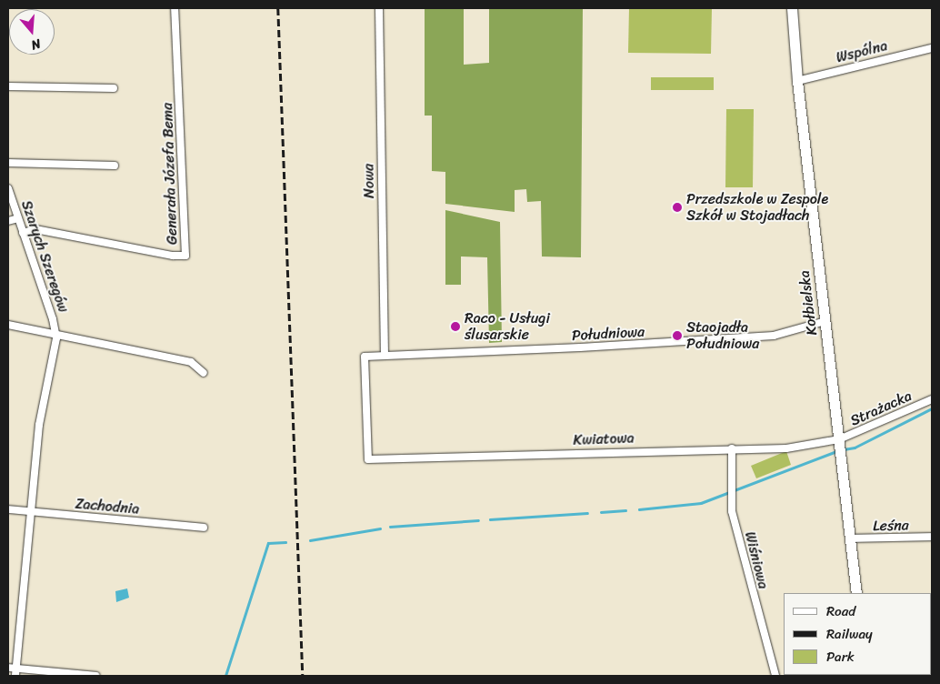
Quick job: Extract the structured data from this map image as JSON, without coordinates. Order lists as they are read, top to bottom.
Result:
{
  "streets": {
    "street": [
      "Wspólna",
      "Generała Józefa Bema",
      "Nowa",
      "Szarych Szeregów",
      "Kołbielska",
      "Południowa",
      "Strażacka",
      "Kwiatowa",
      "Zachodnia",
      "Leśna",
      "Wiśniowa"
    ]
  },
  "crossings": [
    ["Wspólna", "Kołbielska"],
    ["Generała Józefa Bema", "Szarych Szeregów"],
    ["Nowa", "Południowa"],
    ["Kołbielska", "Południowa"],
    ["Kołbielska", "Strażacka"],
    ["Kołbielska", "Kwiatowa"],
    ["Kołbielska", "Leśna"],
    ["Południowa", "Kwiatowa"],
    ["Strażacka", "Kwiatowa"],
    ["Kwiatowa", "Wiśniowa"]
  ],
  "places": ["Przedszkole w Zespole Szkół w Stojadłach", "Raco - Usługi ślusarskie", "Staojadła Południowa"],
  "legend": ["Road", "Railway", "Park"],
  "north": "bottom"
}
